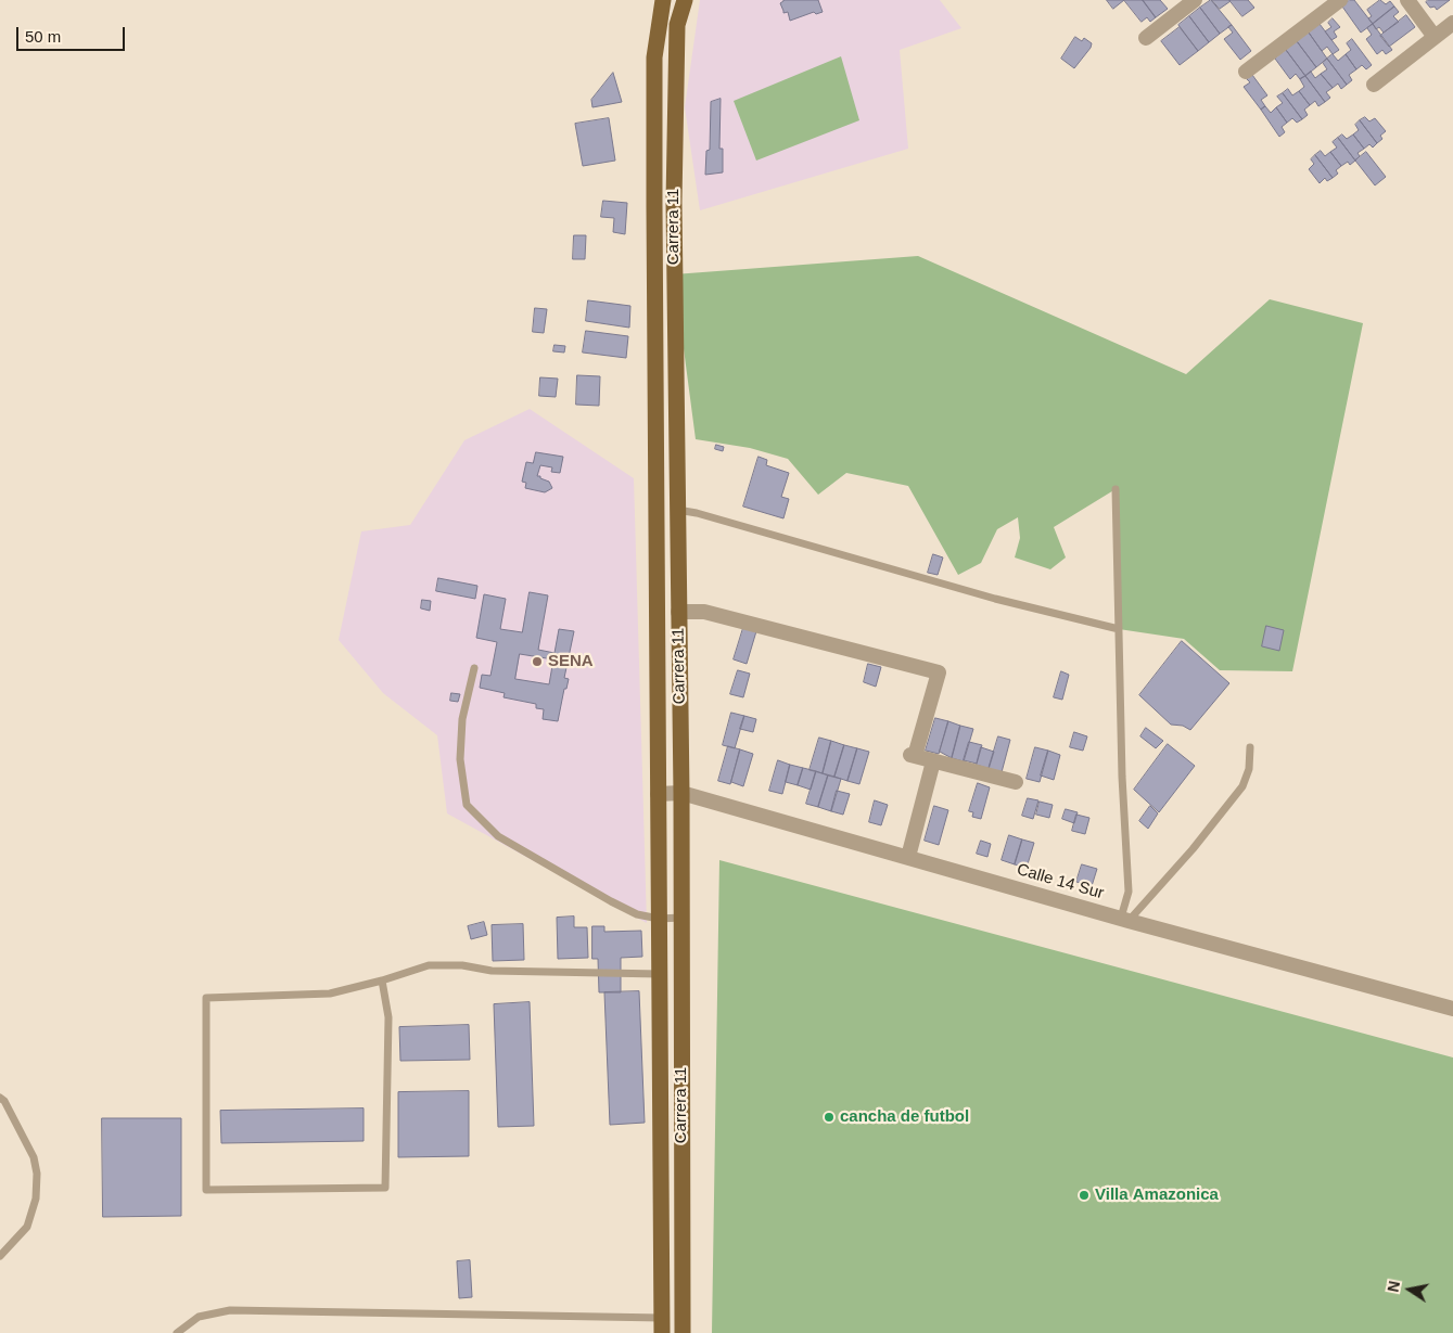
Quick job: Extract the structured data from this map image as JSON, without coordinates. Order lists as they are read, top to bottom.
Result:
{
  "streets": {
    "main road": ["Carrera 11"],
    "street": ["Calle 14 Sur"]
  },
  "crossings": [
    ["Carrera 11", "Calle 14 Sur"]
  ],
  "places": ["SENA", "cancha de futbol", "Villa Amazonica"],
  "scale_bar": "50 m",
  "north": "left"
}
